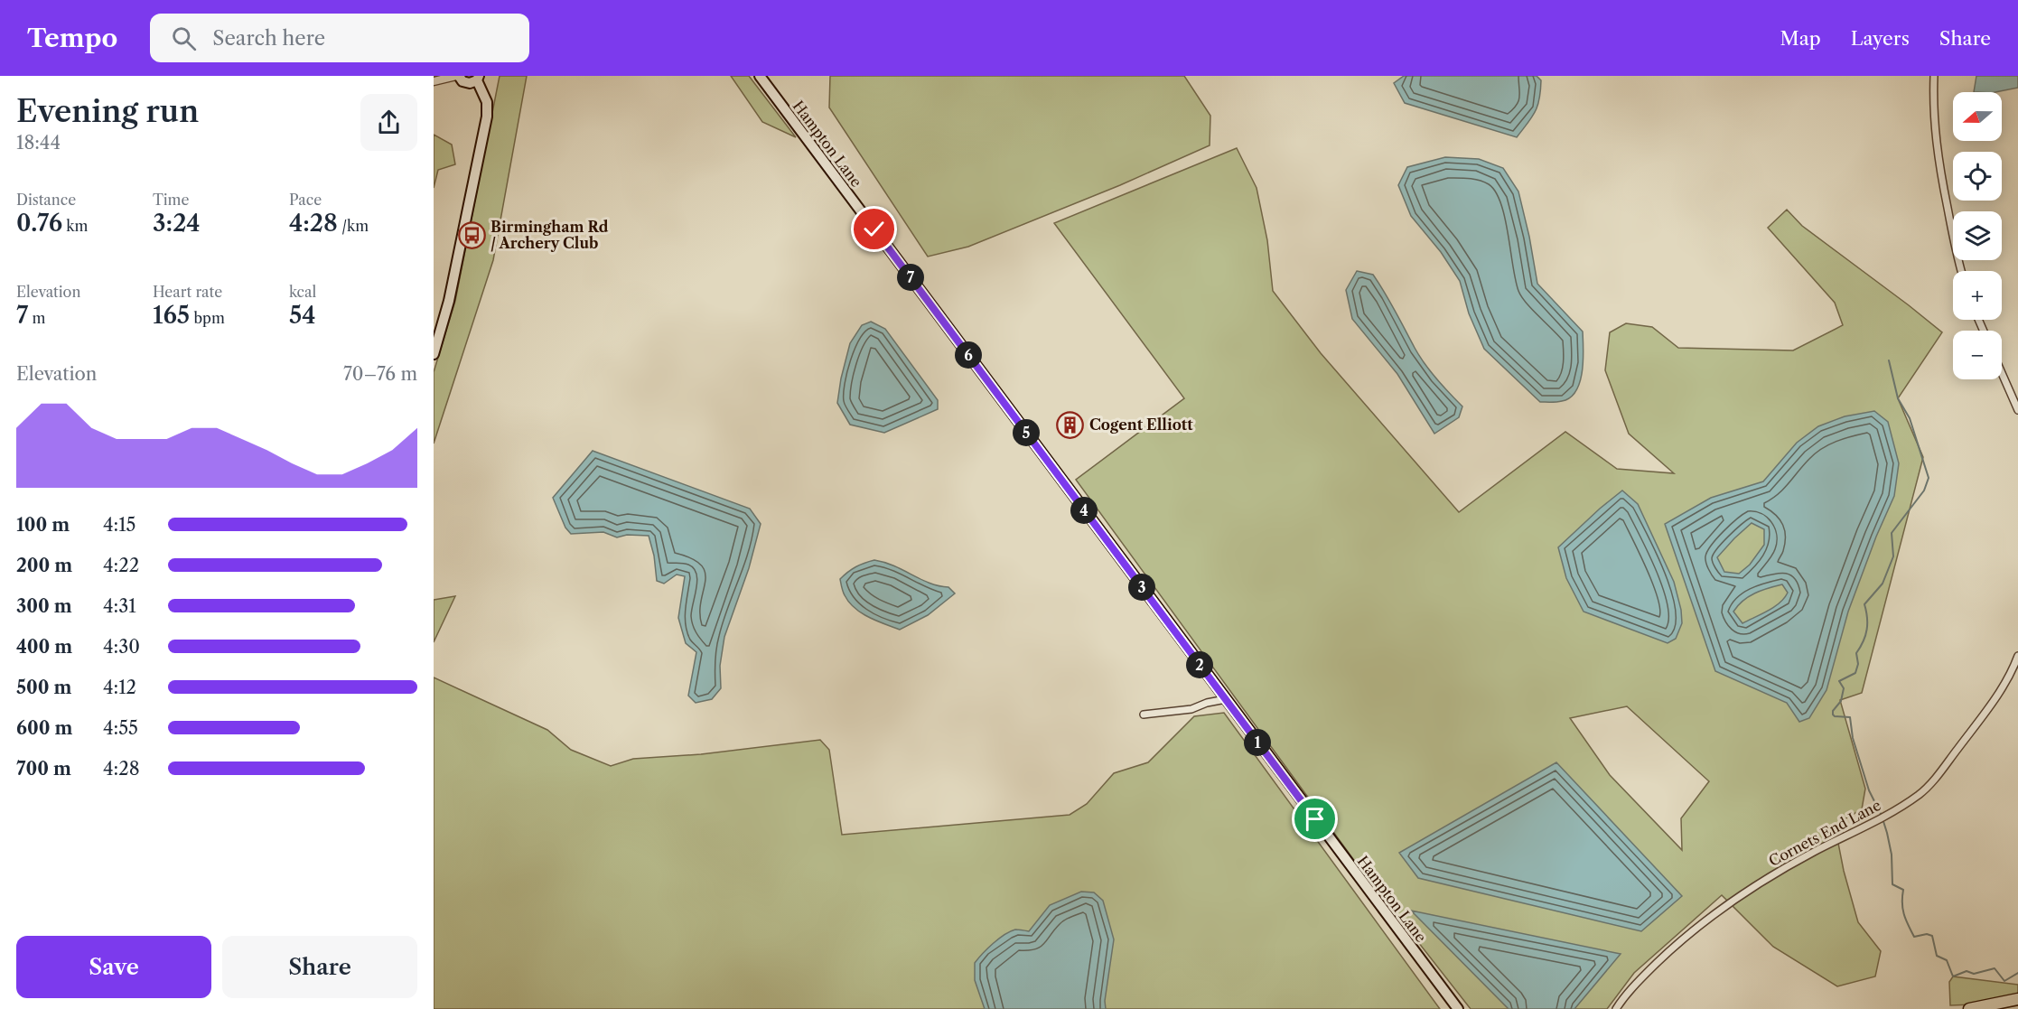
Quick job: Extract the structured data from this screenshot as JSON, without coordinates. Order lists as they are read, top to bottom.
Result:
{
  "streets": {
    "main road": ["Hampton Lane"],
    "street": ["Cornets End Lane"]
  },
  "places": {
    "bus stop": ["Birmingham Rd / Archery Club"],
    "building": ["Cogent Elliott"]
  },
  "north": "left",
  "page": {
    "header": "Tempo",
    "search": "Search here",
    "nav": ["Map", "Layers", "Share"],
    "heading": ["Evening run", "18:44"],
    "map_buttons": ["+", "−"],
    "stats": [
      ["Distance", "0.76 km"],
      ["Time", "3:24"],
      ["Pace", "4:28 /km"],
      ["Elevation", "7 m"],
      ["Heart rate", "165 bpm"],
      ["kcal", "54"]
    ],
    "pins": [
      "7",
      "6",
      "5",
      "4",
      "3",
      "2",
      "1"
    ],
    "chart": ["Elevation", "70–76 m"],
    "list": [
      {
        "name": "100 m",
        "note": "4:15"
      },
      {
        "name": "200 m",
        "note": "4:22"
      },
      {
        "name": "300 m",
        "note": "4:31"
      },
      {
        "name": "400 m",
        "note": "4:30"
      },
      {
        "name": "500 m",
        "note": "4:12"
      },
      {
        "name": "600 m",
        "note": "4:55"
      },
      {
        "name": "700 m",
        "note": "4:28"
      }
    ],
    "buttons": ["Save", "Share"]
  }
}
